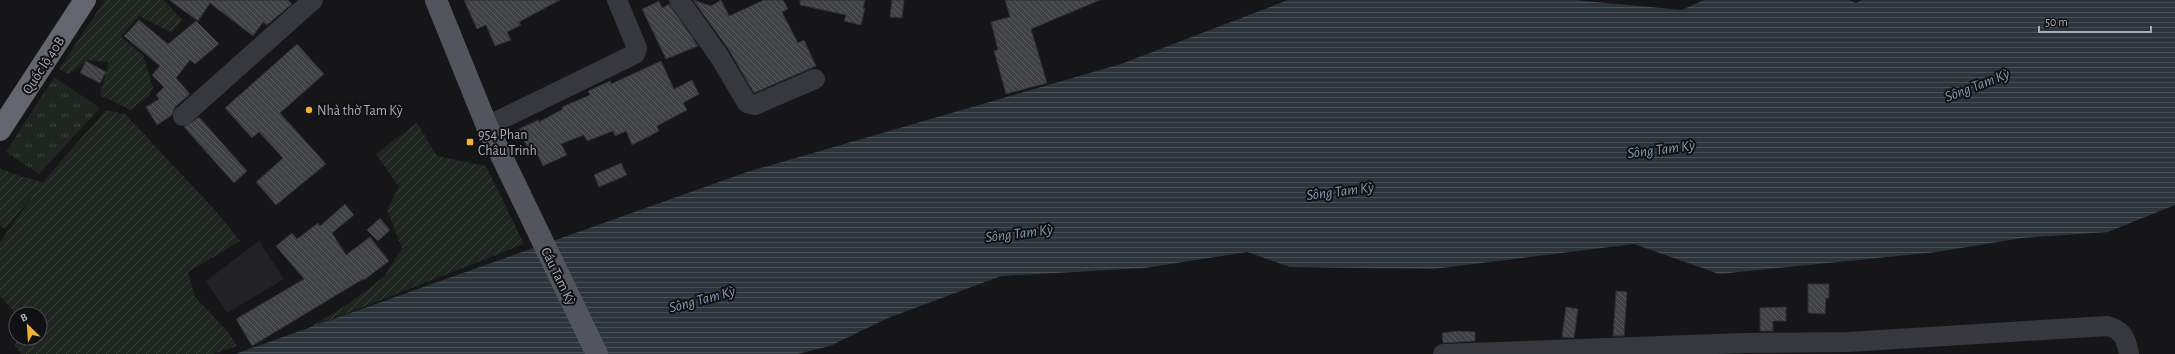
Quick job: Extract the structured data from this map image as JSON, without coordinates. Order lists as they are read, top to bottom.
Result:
{
  "streets": {
    "highway": ["Quốc lộ 40B"],
    "main road": ["Cầu Tam Kỳ"]
  },
  "water": ["Sông Tam Kỳ"],
  "places": {
    "other": ["Nhà thờ Tam Kỳ"],
    "transit": ["954 Phan Châu Trinh"]
  },
  "scale_bar": "50 m",
  "north": "top left"
}
